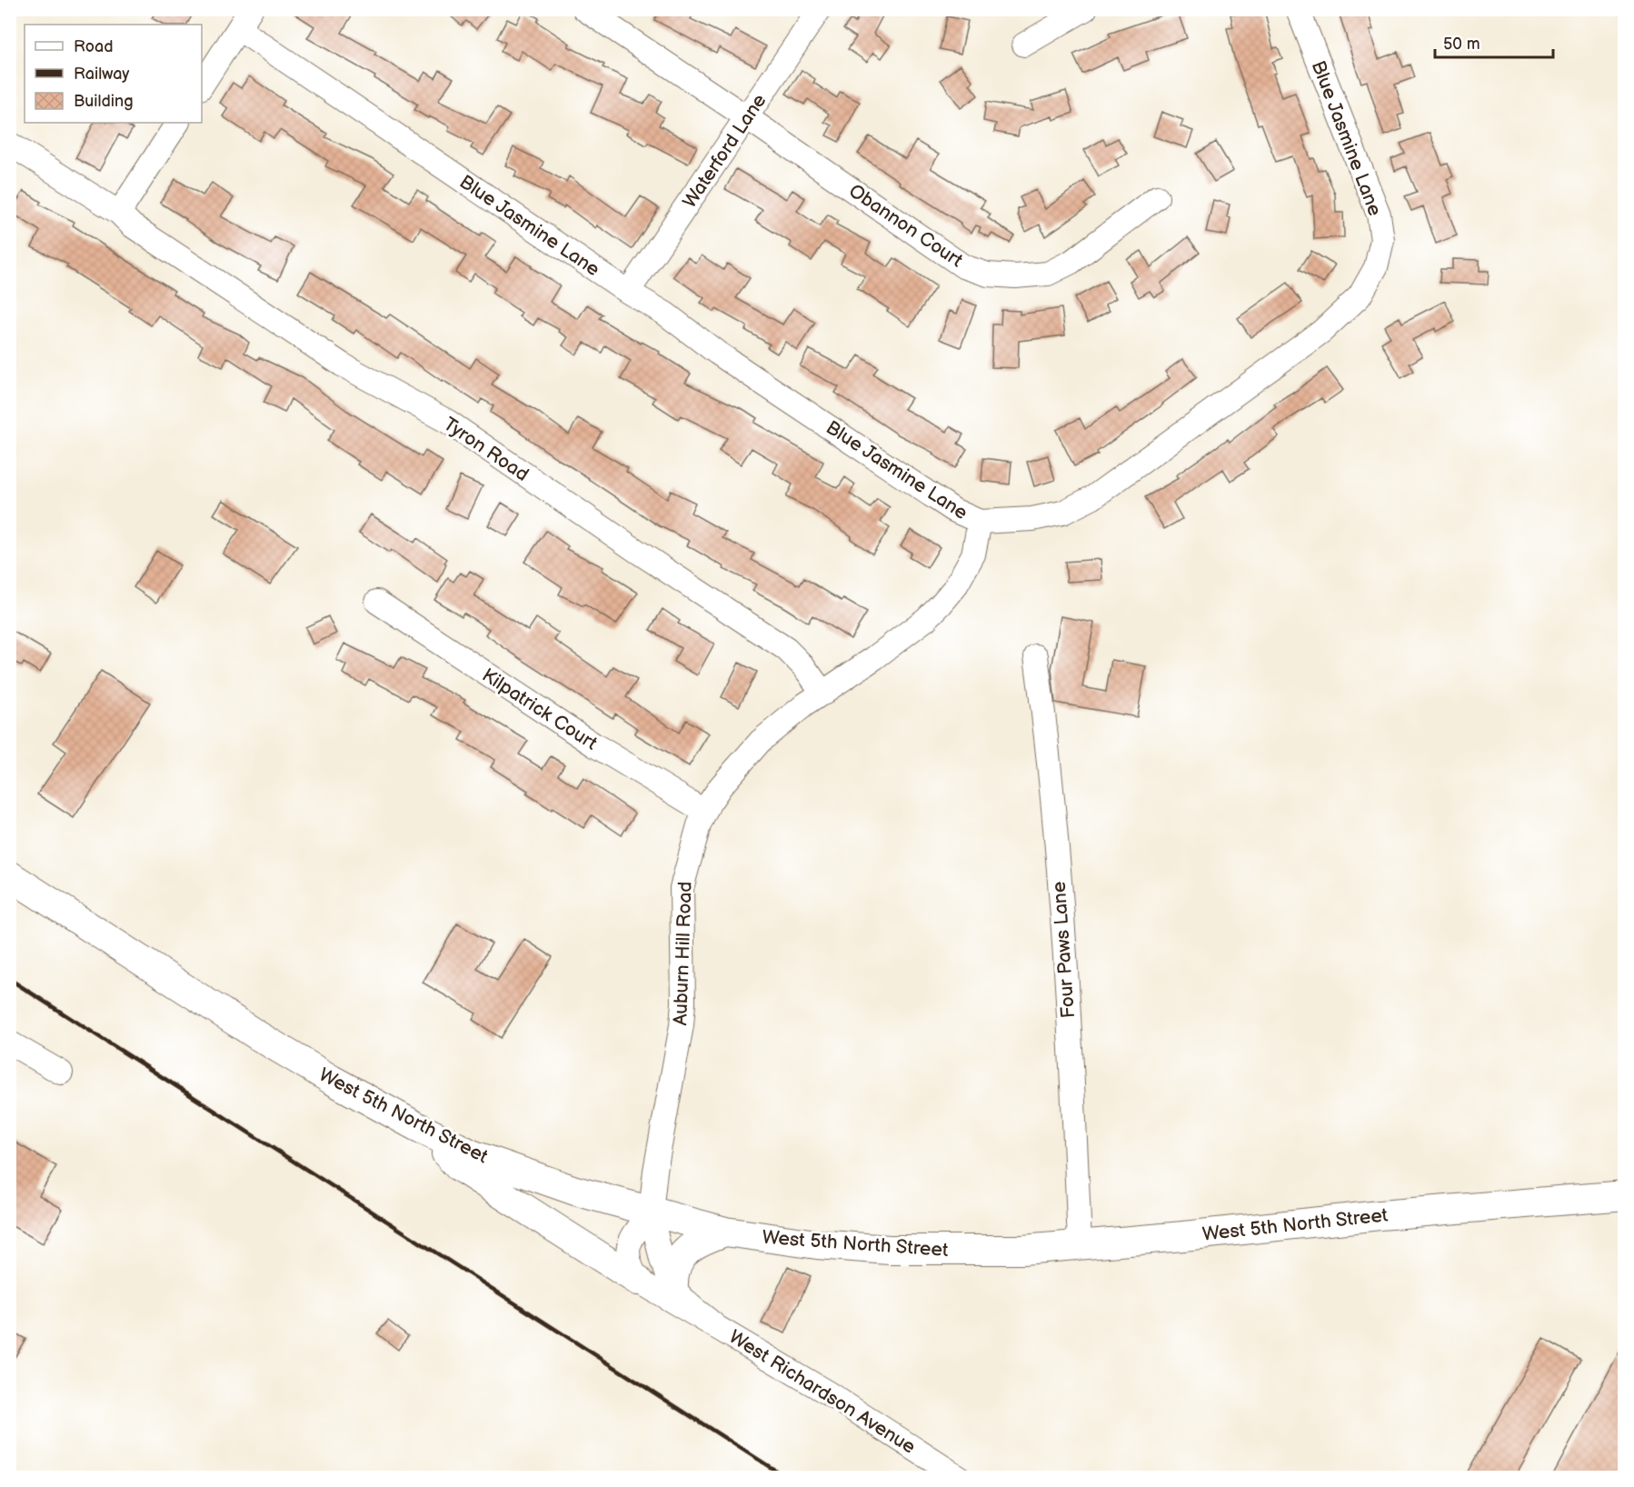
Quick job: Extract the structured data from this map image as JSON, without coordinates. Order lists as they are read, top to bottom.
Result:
{
  "streets": {
    "main road": ["West 5th North Street"],
    "street": [
      "Blue Jasmine Lane",
      "Waterford Lane",
      "Obannon Court",
      "Tyron Road",
      "Kilpatrick Court",
      "Four Paws Lane",
      "Auburn Hill Road",
      "West Richardson Avenue"
    ]
  },
  "crossings": [
    ["Blue Jasmine Lane", "Waterford Lane"],
    ["Blue Jasmine Lane", "Auburn Hill Road"],
    ["Waterford Lane", "Obannon Court"],
    ["Tyron Road", "Auburn Hill Road"],
    ["Kilpatrick Court", "Auburn Hill Road"],
    ["Four Paws Lane", "West 5th North Street"],
    ["Auburn Hill Road", "West 5th North Street"],
    ["Auburn Hill Road", "West Richardson Avenue"],
    ["West 5th North Street", "West Richardson Avenue"]
  ],
  "legend": ["Road", "Railway", "Building"],
  "scale_bar": "50 m"
}
